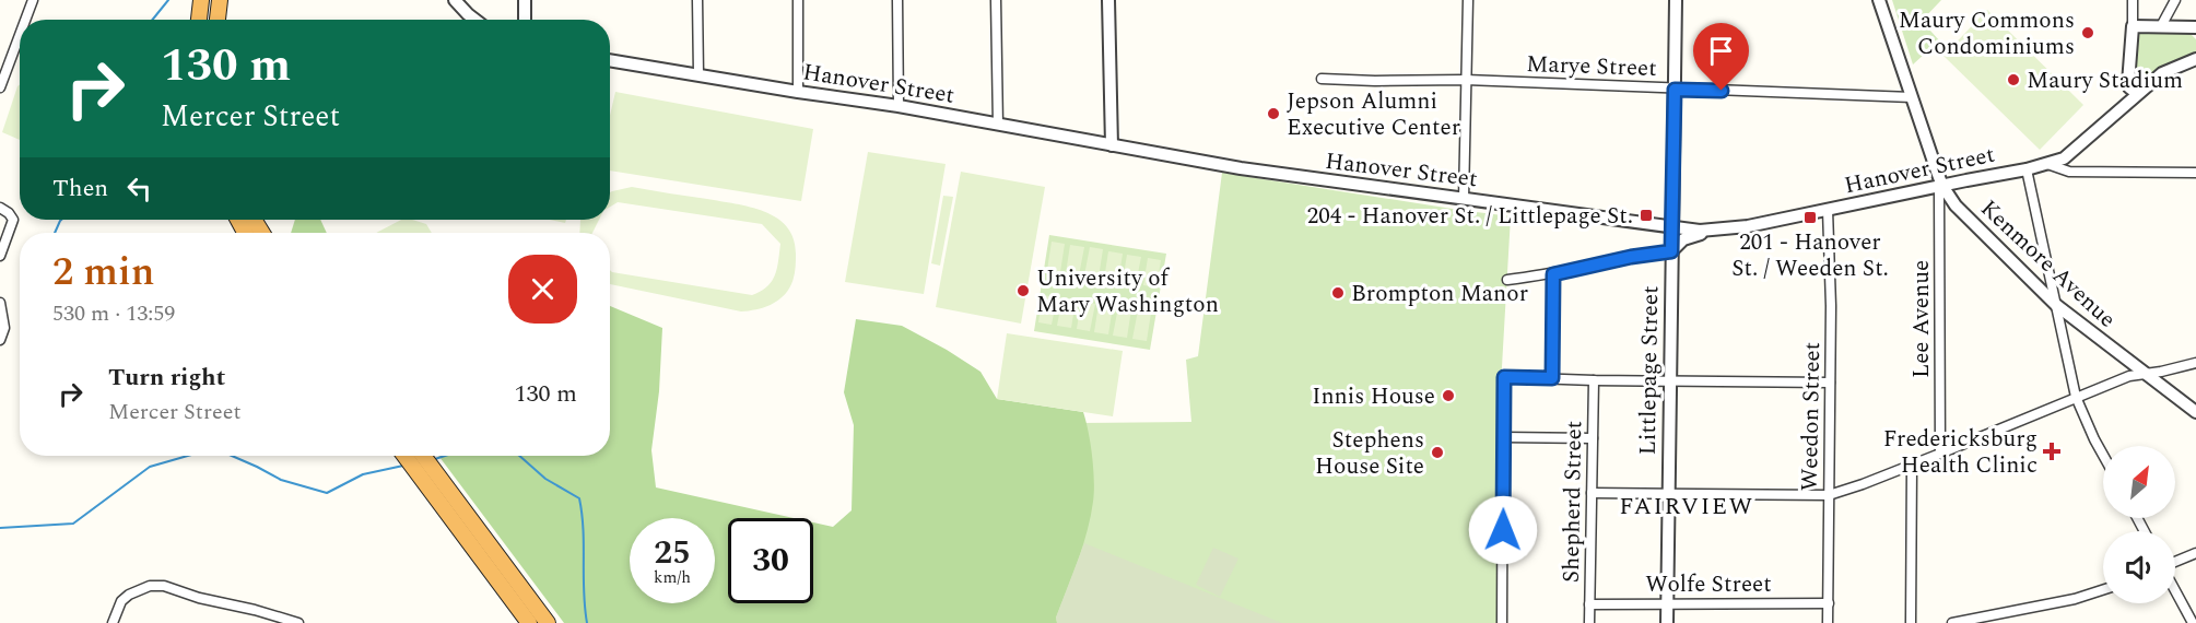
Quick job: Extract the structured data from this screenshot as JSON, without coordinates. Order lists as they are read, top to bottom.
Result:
{
  "streets": {
    "street": [
      "Marye Street",
      "Hanover Street",
      "Kenmore Avenue",
      "Lee Avenue",
      "Littlepage Street",
      "Weedon Street",
      "Shepherd Street",
      "Wolfe Street"
    ]
  },
  "crossings": [
    ["Marye Street", "Kenmore Avenue"],
    ["Marye Street", "Littlepage Street"],
    ["Hanover Street", "Kenmore Avenue"],
    ["Hanover Street", "Lee Avenue"],
    ["Hanover Street", "Littlepage Street"],
    ["Hanover Street", "Weedon Street"],
    ["Kenmore Avenue", "Lee Avenue"],
    ["Littlepage Street", "Wolfe Street"],
    ["Weedon Street", "Wolfe Street"],
    ["Shepherd Street", "Wolfe Street"]
  ],
  "districts": ["FAIRVIEW"],
  "places": {
    "other": [
      "Maury Commons Condominiums",
      "Maury Stadium",
      "Jepson Alumni Executive Center",
      "University of Mary Washington",
      "Brompton Manor",
      "Innis House",
      "Stephens House Site"
    ],
    "transit": ["204 - Hanover St. / Littlepage St.", "201 - Hanover St. / Weeden St."],
    "health": ["Fredericksburg Health Clinic"]
  },
  "north": "top right",
  "page": {
    "turn": ["130 m", "Mercer Street"],
    "then": "Then",
    "heading": ["2 min", "530 m · 13:59"],
    "list": [
      {
        "name": "Turn right",
        "note": "Mercer Street",
        "value": "130 m"
      }
    ],
    "speed": "25 km/h",
    "limit": "30"
  }
}
